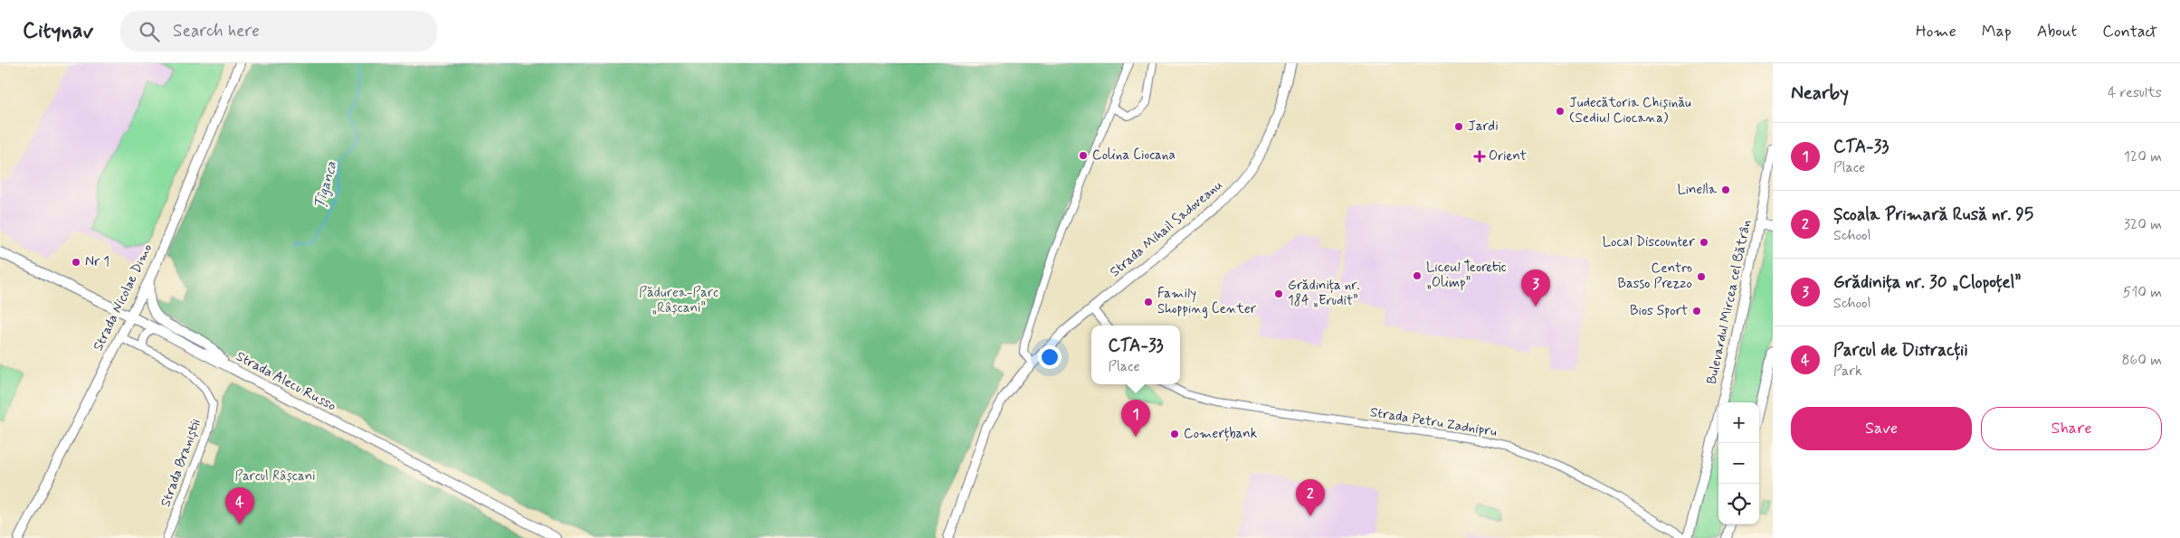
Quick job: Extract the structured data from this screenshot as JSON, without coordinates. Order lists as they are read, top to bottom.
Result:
{
  "streets": {
    "main road": [
      "Strada Mihail Sadoveanu",
      "Strada Nicolae Dimo",
      "Bulevardul Mircea cel Bătrân",
      "Strada Alecu Russo"
    ],
    "street": ["Strada Petru Zadnipru", "Strada Braniștii"]
  },
  "crossings": [
    ["Strada Nicolae Dimo", "Strada Alecu Russo"],
    ["Strada Nicolae Dimo", "Strada Braniștii"],
    ["Bulevardul Mircea cel Bătrân", "Strada Petru Zadnipru"]
  ],
  "water": ["Țîganca"],
  "parks": ["Pădurea-Parc „Râșcani”", "Parcul Râșcani"],
  "places": {
    "other": [
      "Judecătoria Chișinău (Sediul Ciocana)",
      "Jardi",
      "Colina Ciocana",
      "Linella",
      "Local Discounter",
      "Nr 1",
      "Liceul Teoretic „Olimp”",
      "Centro Basso Prezzo",
      "Grădinița nr. 184 „Erudit”",
      "Family Shopping Center",
      "Bios Sport",
      "Comerțbank"
    ],
    "health": ["Orient"]
  },
  "page": {
    "header": "Citynav",
    "search": "Search here",
    "nav": [
      "Home",
      "Map",
      "About",
      "Contact"
    ],
    "heading": ["Nearby", "4 results"],
    "list": [
      {
        "mark": "1",
        "name": "CTA-33",
        "note": "Place",
        "value": "120 m"
      },
      {
        "mark": "2",
        "name": "Școala Primară Rusă nr. 95",
        "note": "School",
        "value": "320 m"
      },
      {
        "mark": "3",
        "name": "Grădinița nr. 30 „Clopoțel”",
        "note": "School",
        "value": "510 m"
      },
      {
        "mark": "4",
        "name": "Parcul de Distracții",
        "note": "Park",
        "value": "860 m"
      }
    ],
    "pins": [
      "3",
      "1",
      "2",
      "4"
    ],
    "popup": ["CTA-33", "Place"],
    "buttons": ["Save", "Share"],
    "map_buttons": ["+", "−"]
  }
}
